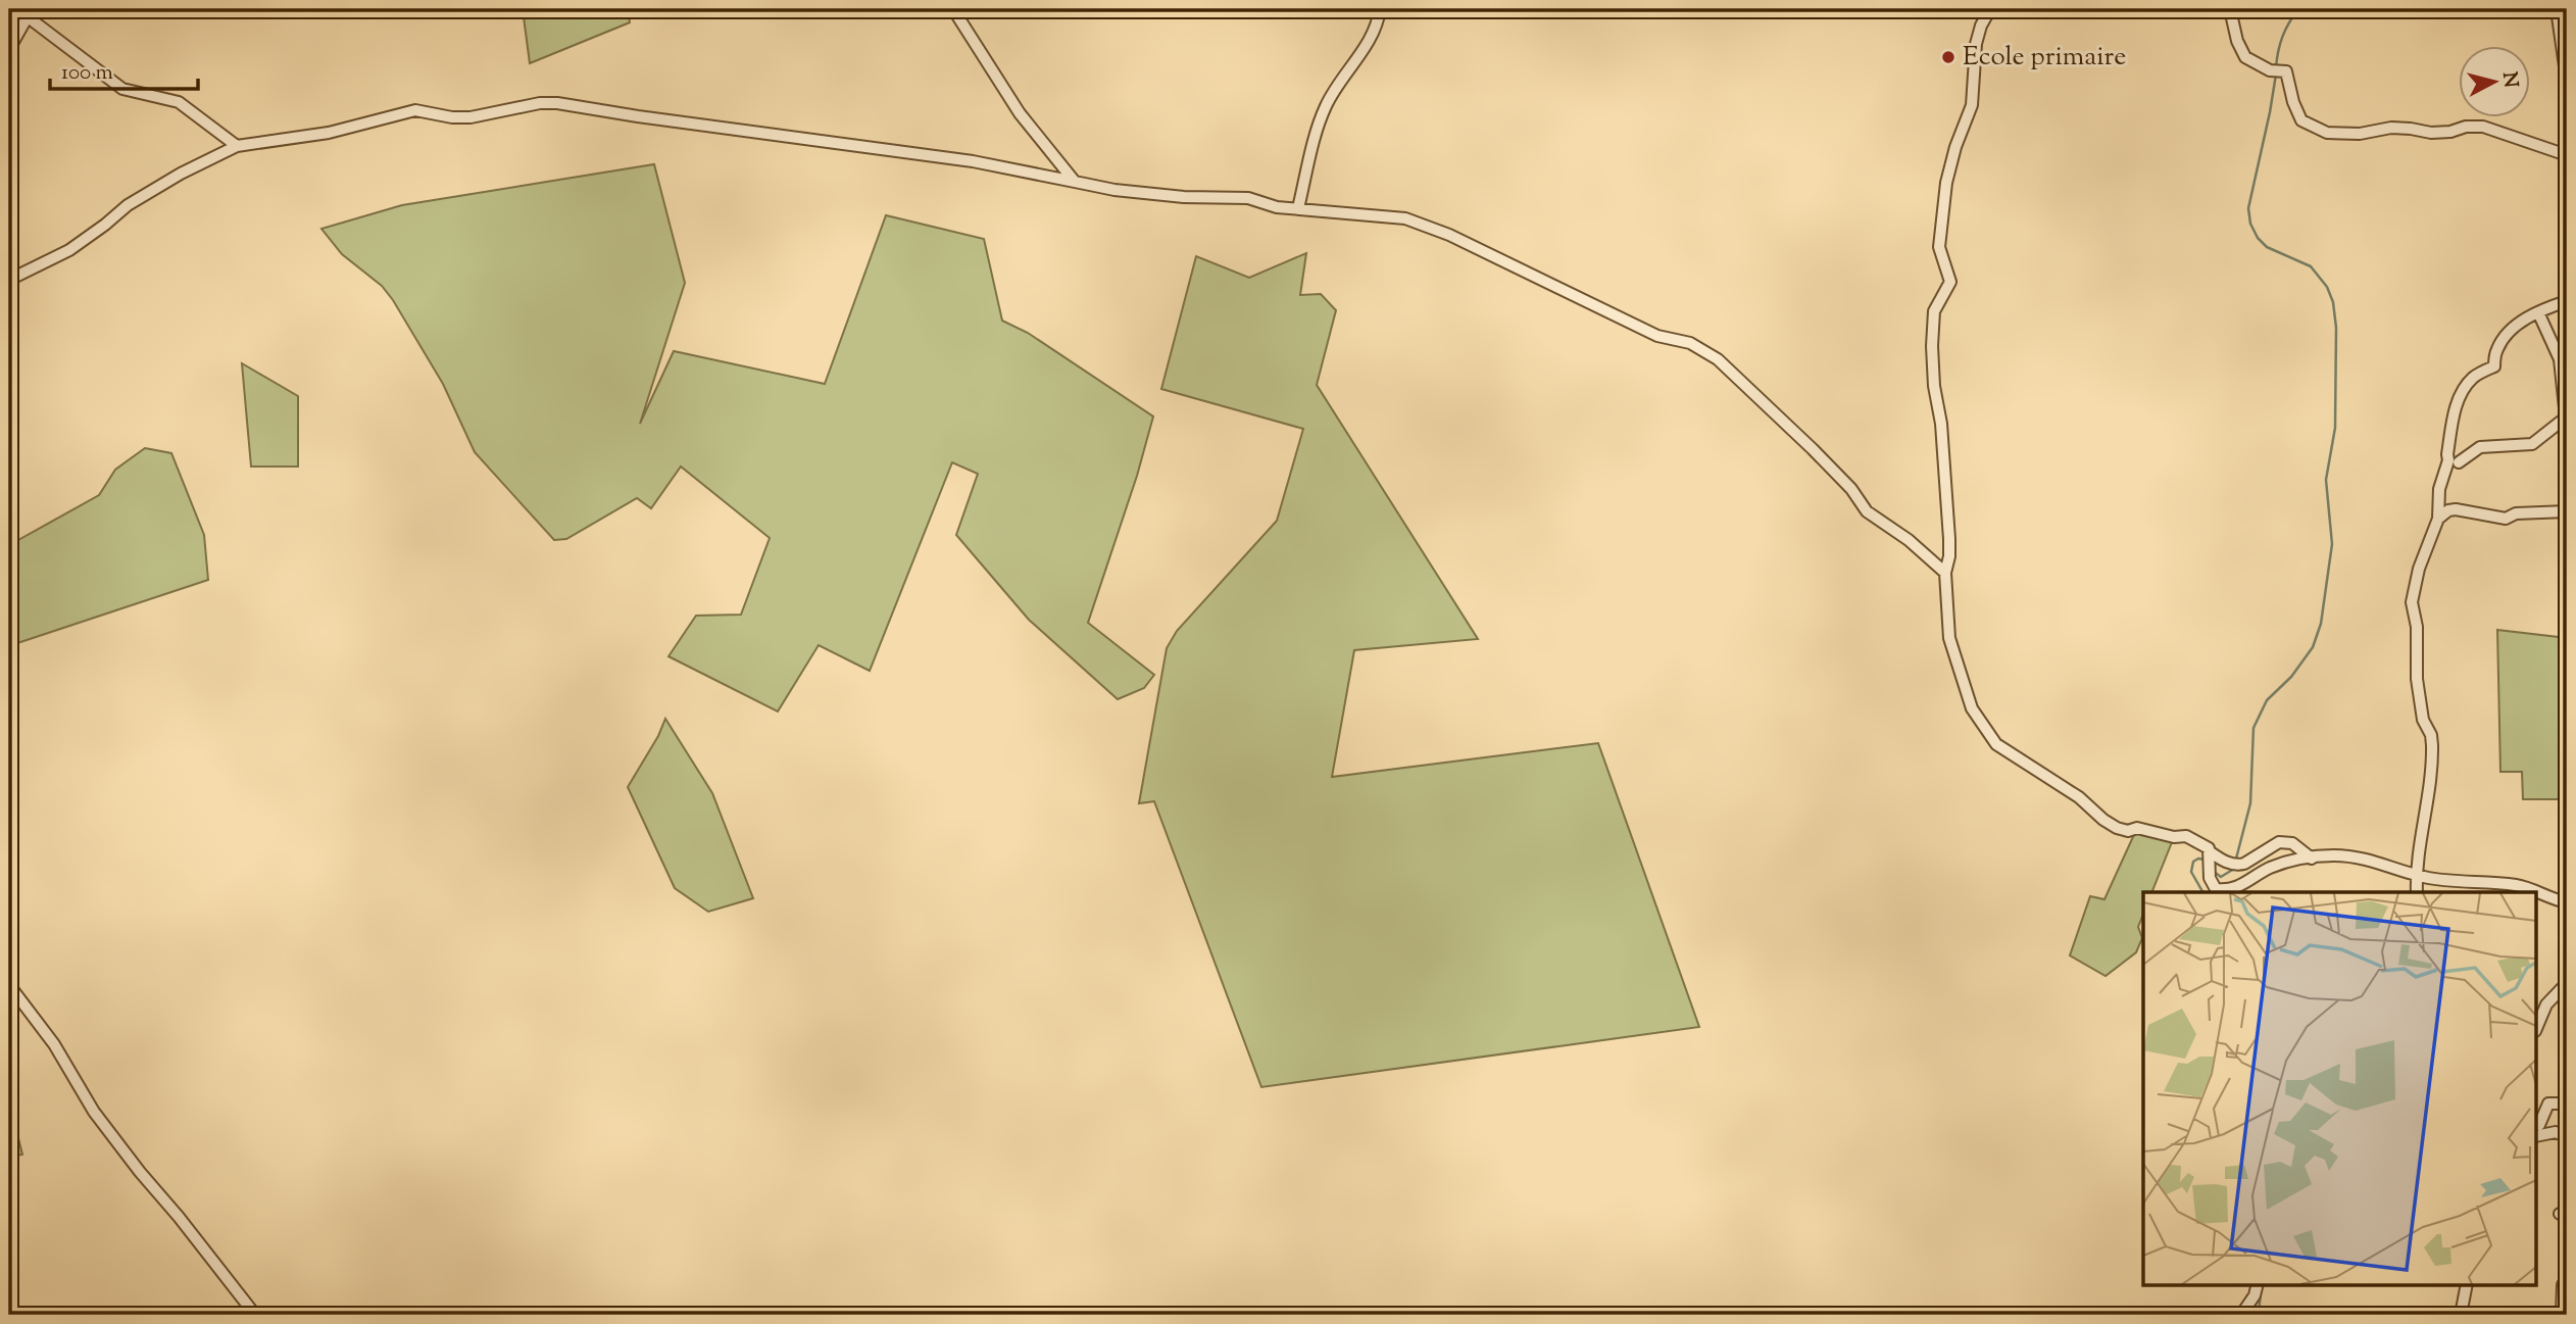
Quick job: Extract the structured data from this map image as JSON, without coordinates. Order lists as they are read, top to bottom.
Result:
{
  "places": ["Ecole primaire"],
  "scale_bar": "100 m",
  "north": "right"
}
